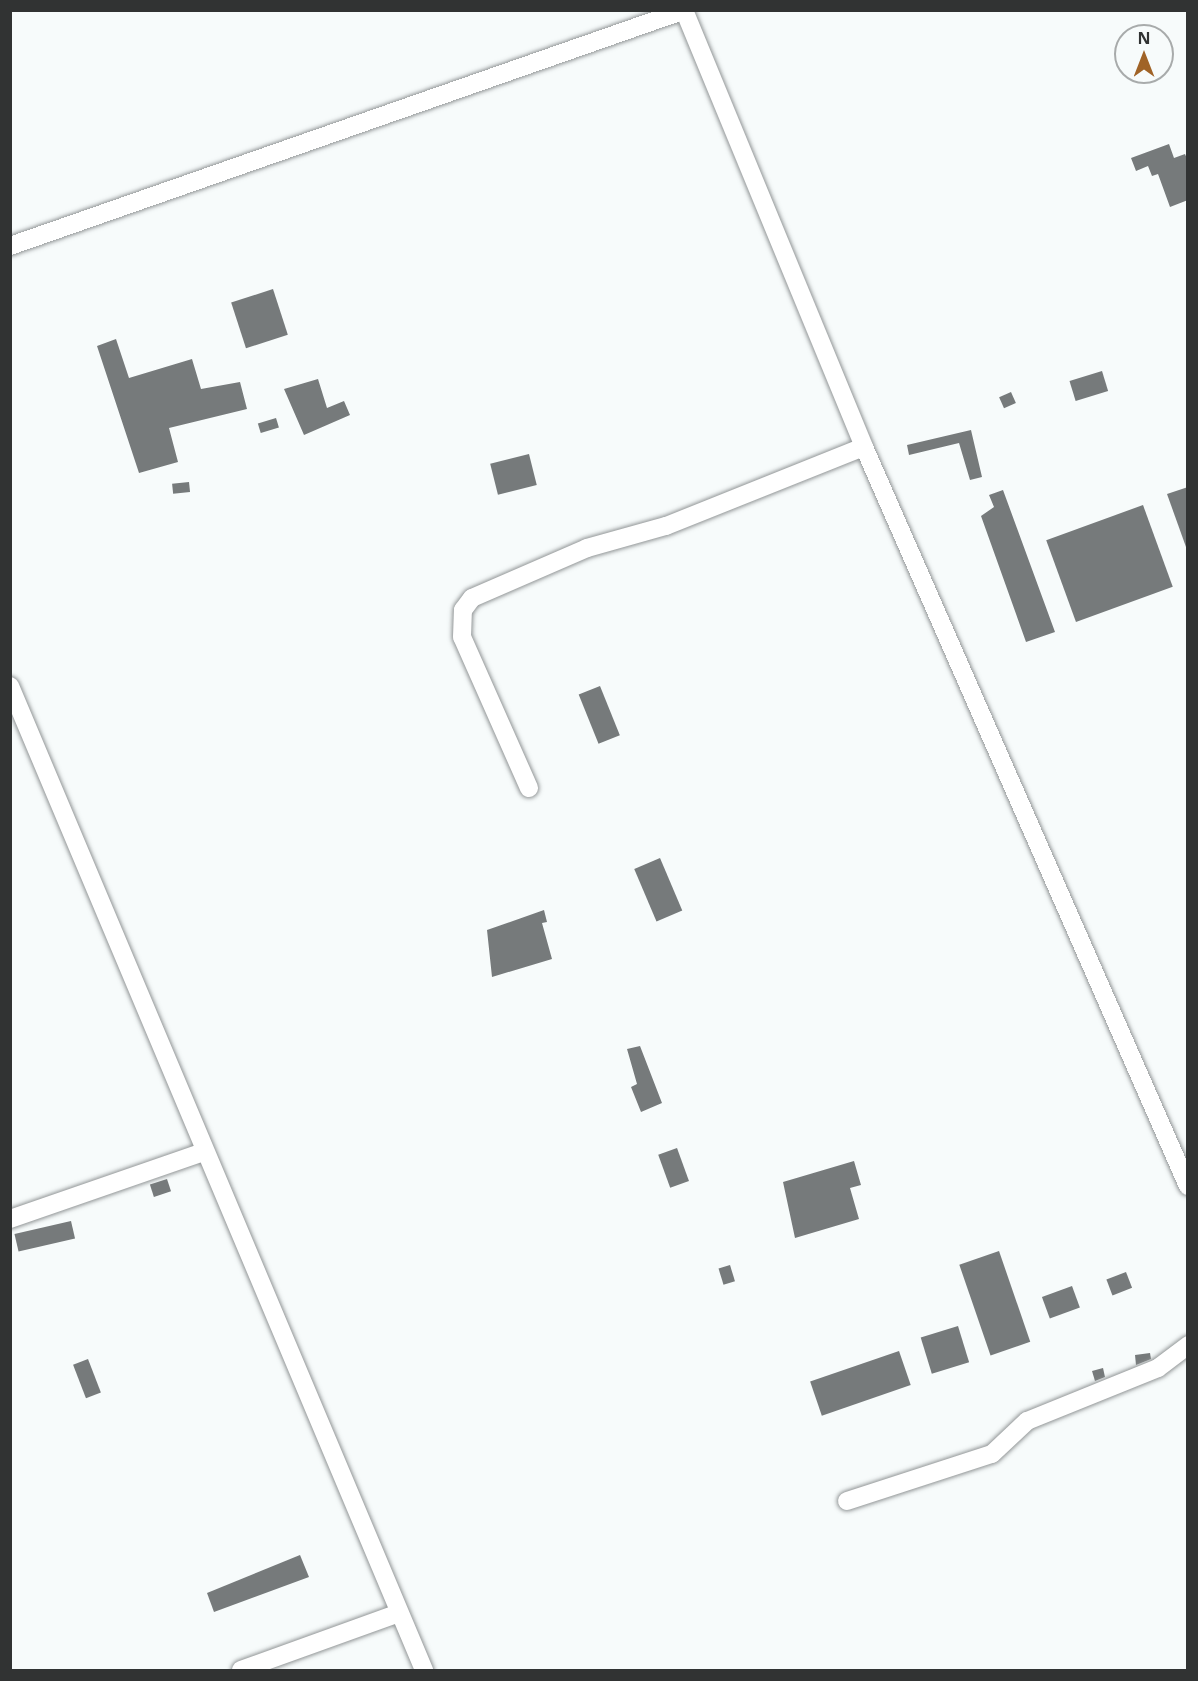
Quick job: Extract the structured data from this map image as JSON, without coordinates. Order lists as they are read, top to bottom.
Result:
{
  "north": "top"
}
